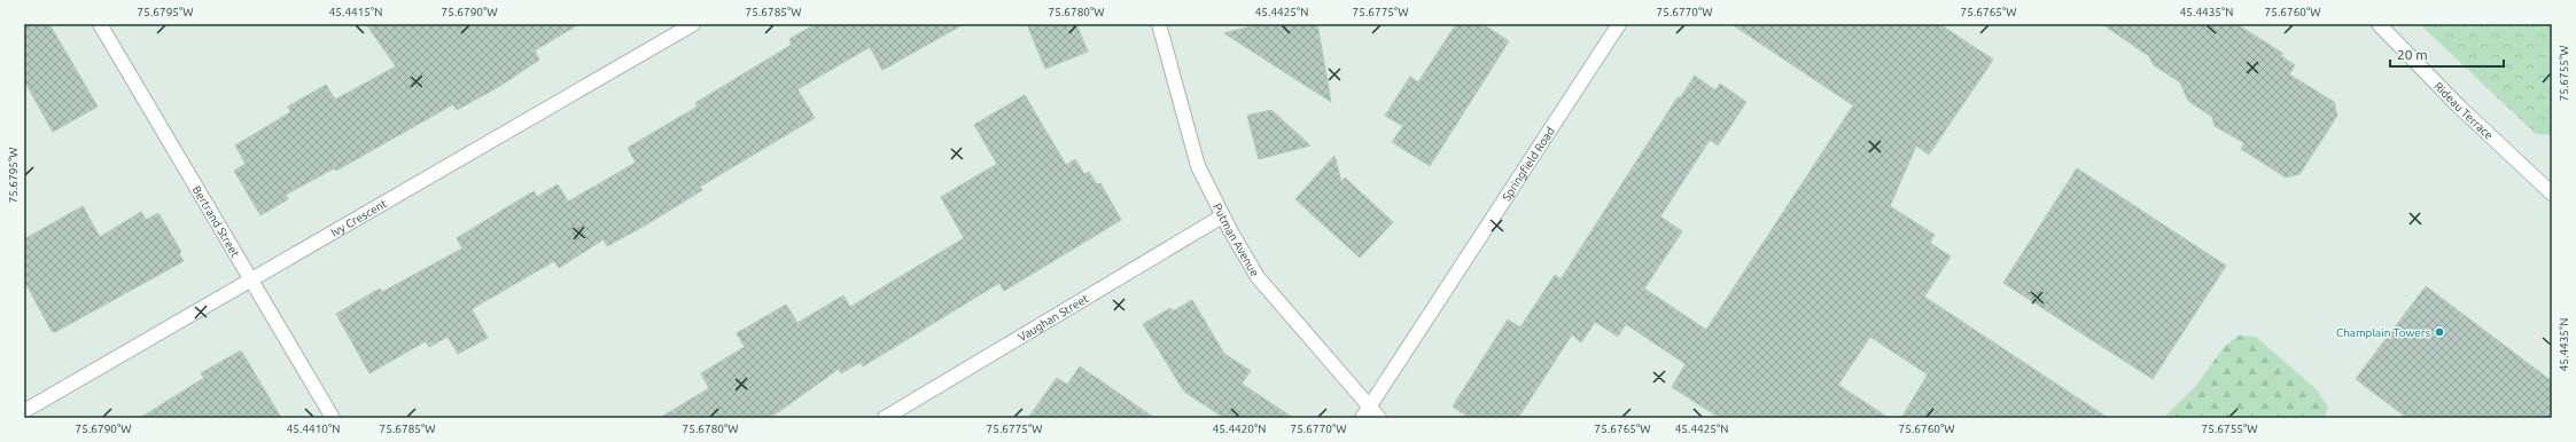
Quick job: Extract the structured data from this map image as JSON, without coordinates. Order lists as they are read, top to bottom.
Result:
{
  "streets": {
    "street": [
      "Rideau Terrace",
      "Springfield Road",
      "Ivy Crescent",
      "Bertrand Street",
      "Putman Avenue",
      "Vaughan Street"
    ]
  },
  "crossings": [
    ["Springfield Road", "Putman Avenue"],
    ["Ivy Crescent", "Bertrand Street"],
    ["Putman Avenue", "Vaughan Street"]
  ],
  "places": ["Champlain Towers"],
  "scale_bar": "20 m",
  "coordinates": [
    "75.6795°W",
    "45.4415°N",
    "75.6790°W",
    "75.6785°W",
    "75.6780°W",
    "45.4425°N",
    "75.6775°W",
    "75.6770°W",
    "75.6765°W",
    "45.4435°N",
    "75.6760°W",
    "75.6755°W",
    "45.4410°N",
    "45.4420°N"
  ]
}
